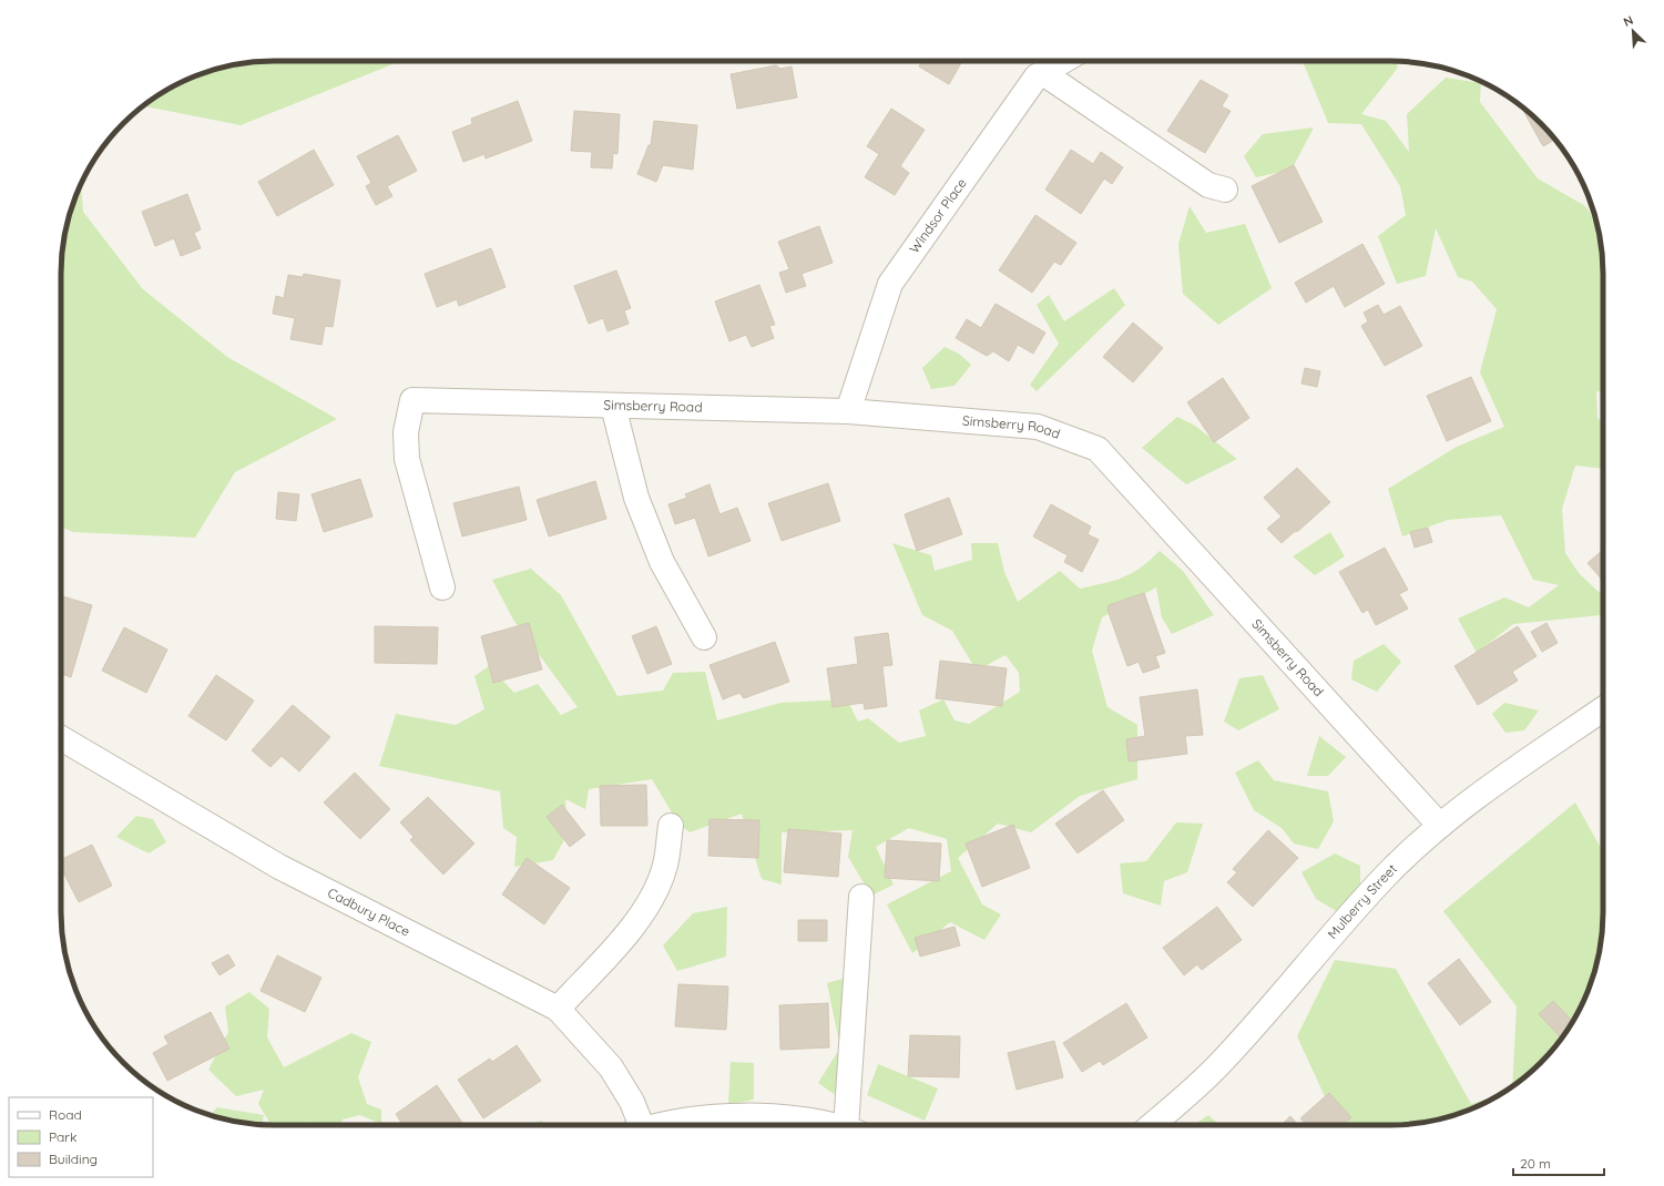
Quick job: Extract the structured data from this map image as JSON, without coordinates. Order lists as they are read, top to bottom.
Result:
{
  "streets": {
    "street": [
      "Windsor Place",
      "Simsberry Road",
      "Mulberry Street",
      "Cadbury Place"
    ]
  },
  "crossings": [
    ["Windsor Place", "Simsberry Road"],
    ["Simsberry Road", "Mulberry Street"]
  ],
  "legend": ["Road", "Park", "Building"],
  "scale_bar": "20 m",
  "north": "top left"
}
